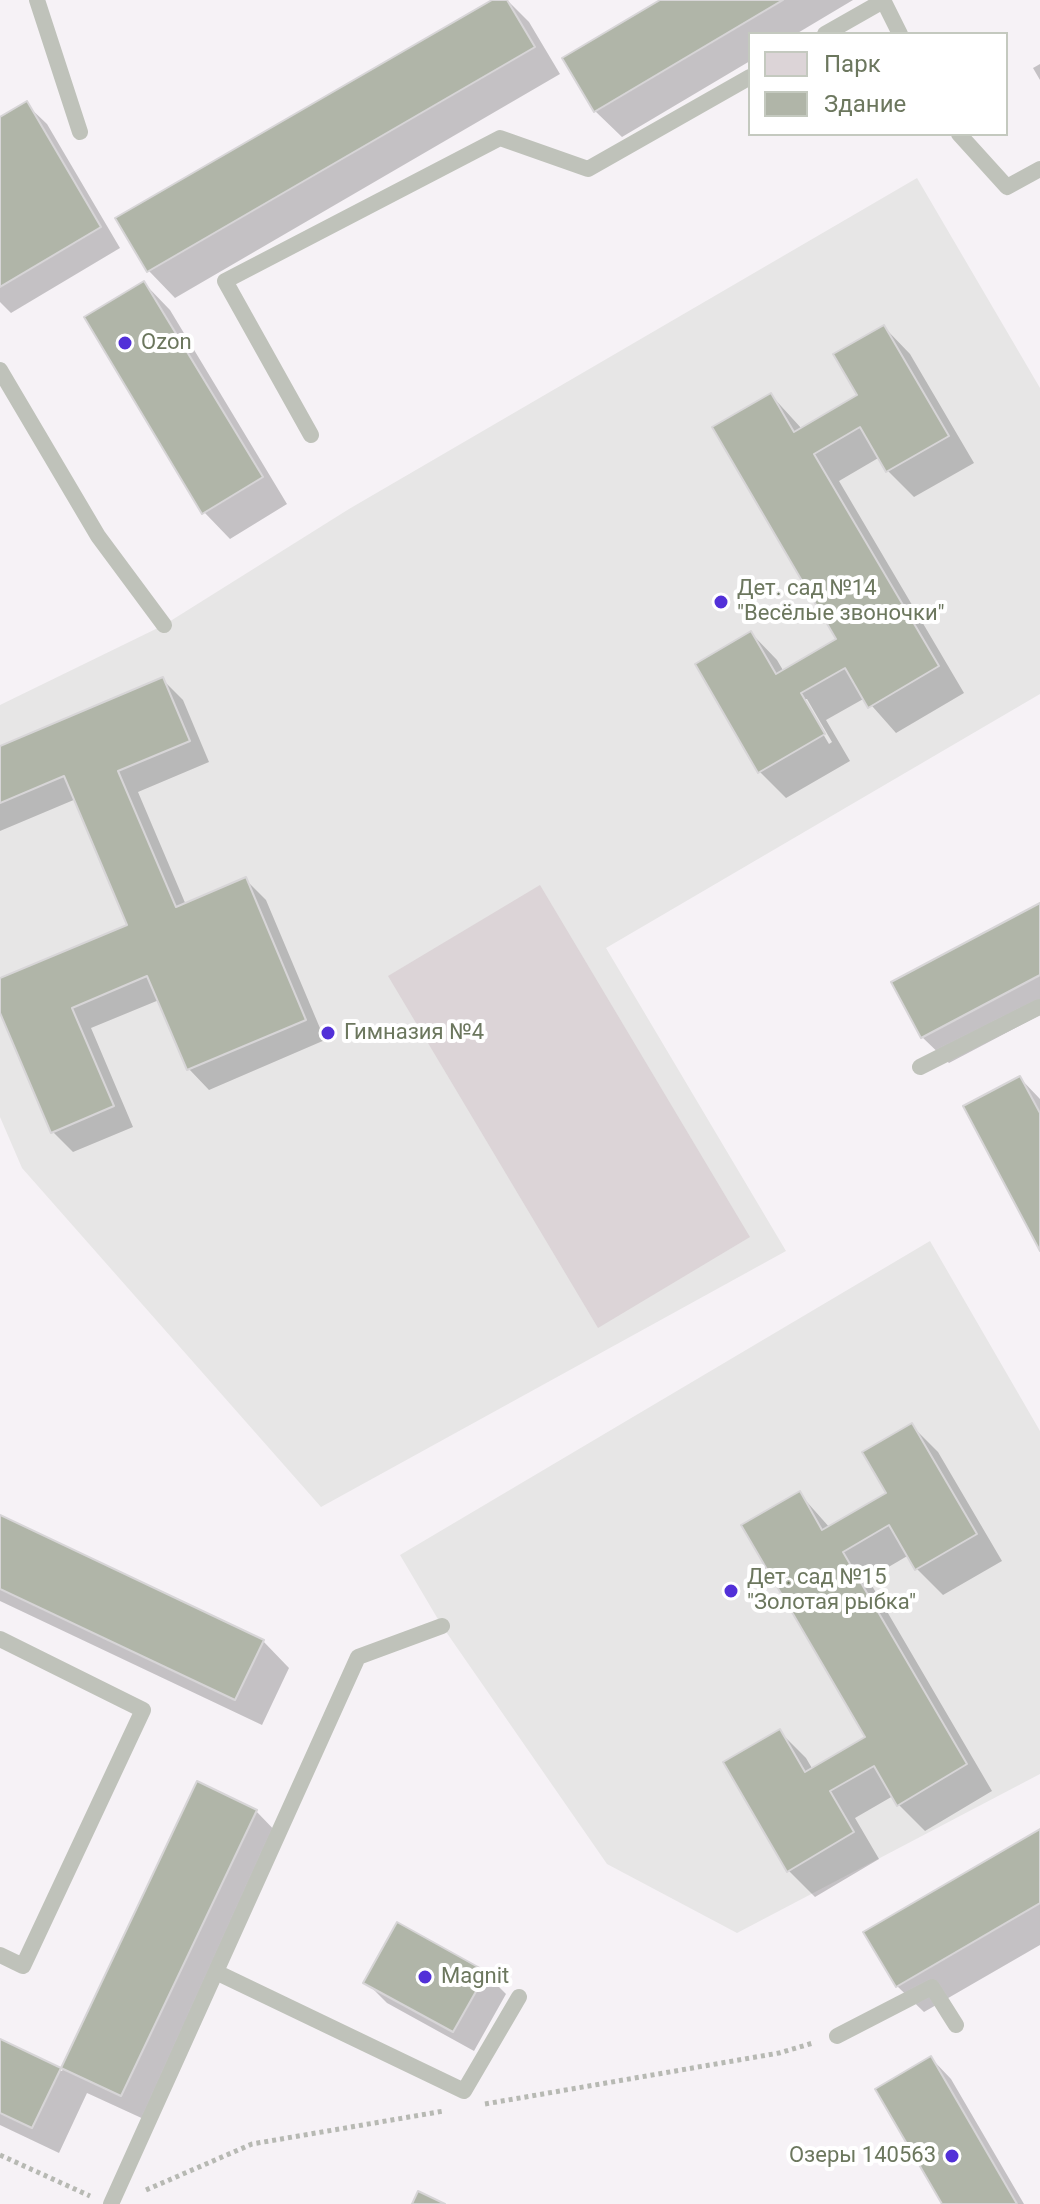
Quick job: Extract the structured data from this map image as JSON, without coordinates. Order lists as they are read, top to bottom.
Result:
{
  "places": [
    "Ozon",
    "Дет. сад №14 \"Весёлые звоночки\"",
    "Гимназия №4",
    "Дет. сад №15 \"Золотая рыбка\"",
    "Magnit",
    "Озеры 140563"
  ],
  "legend": ["Парк", "Здание"]
}
